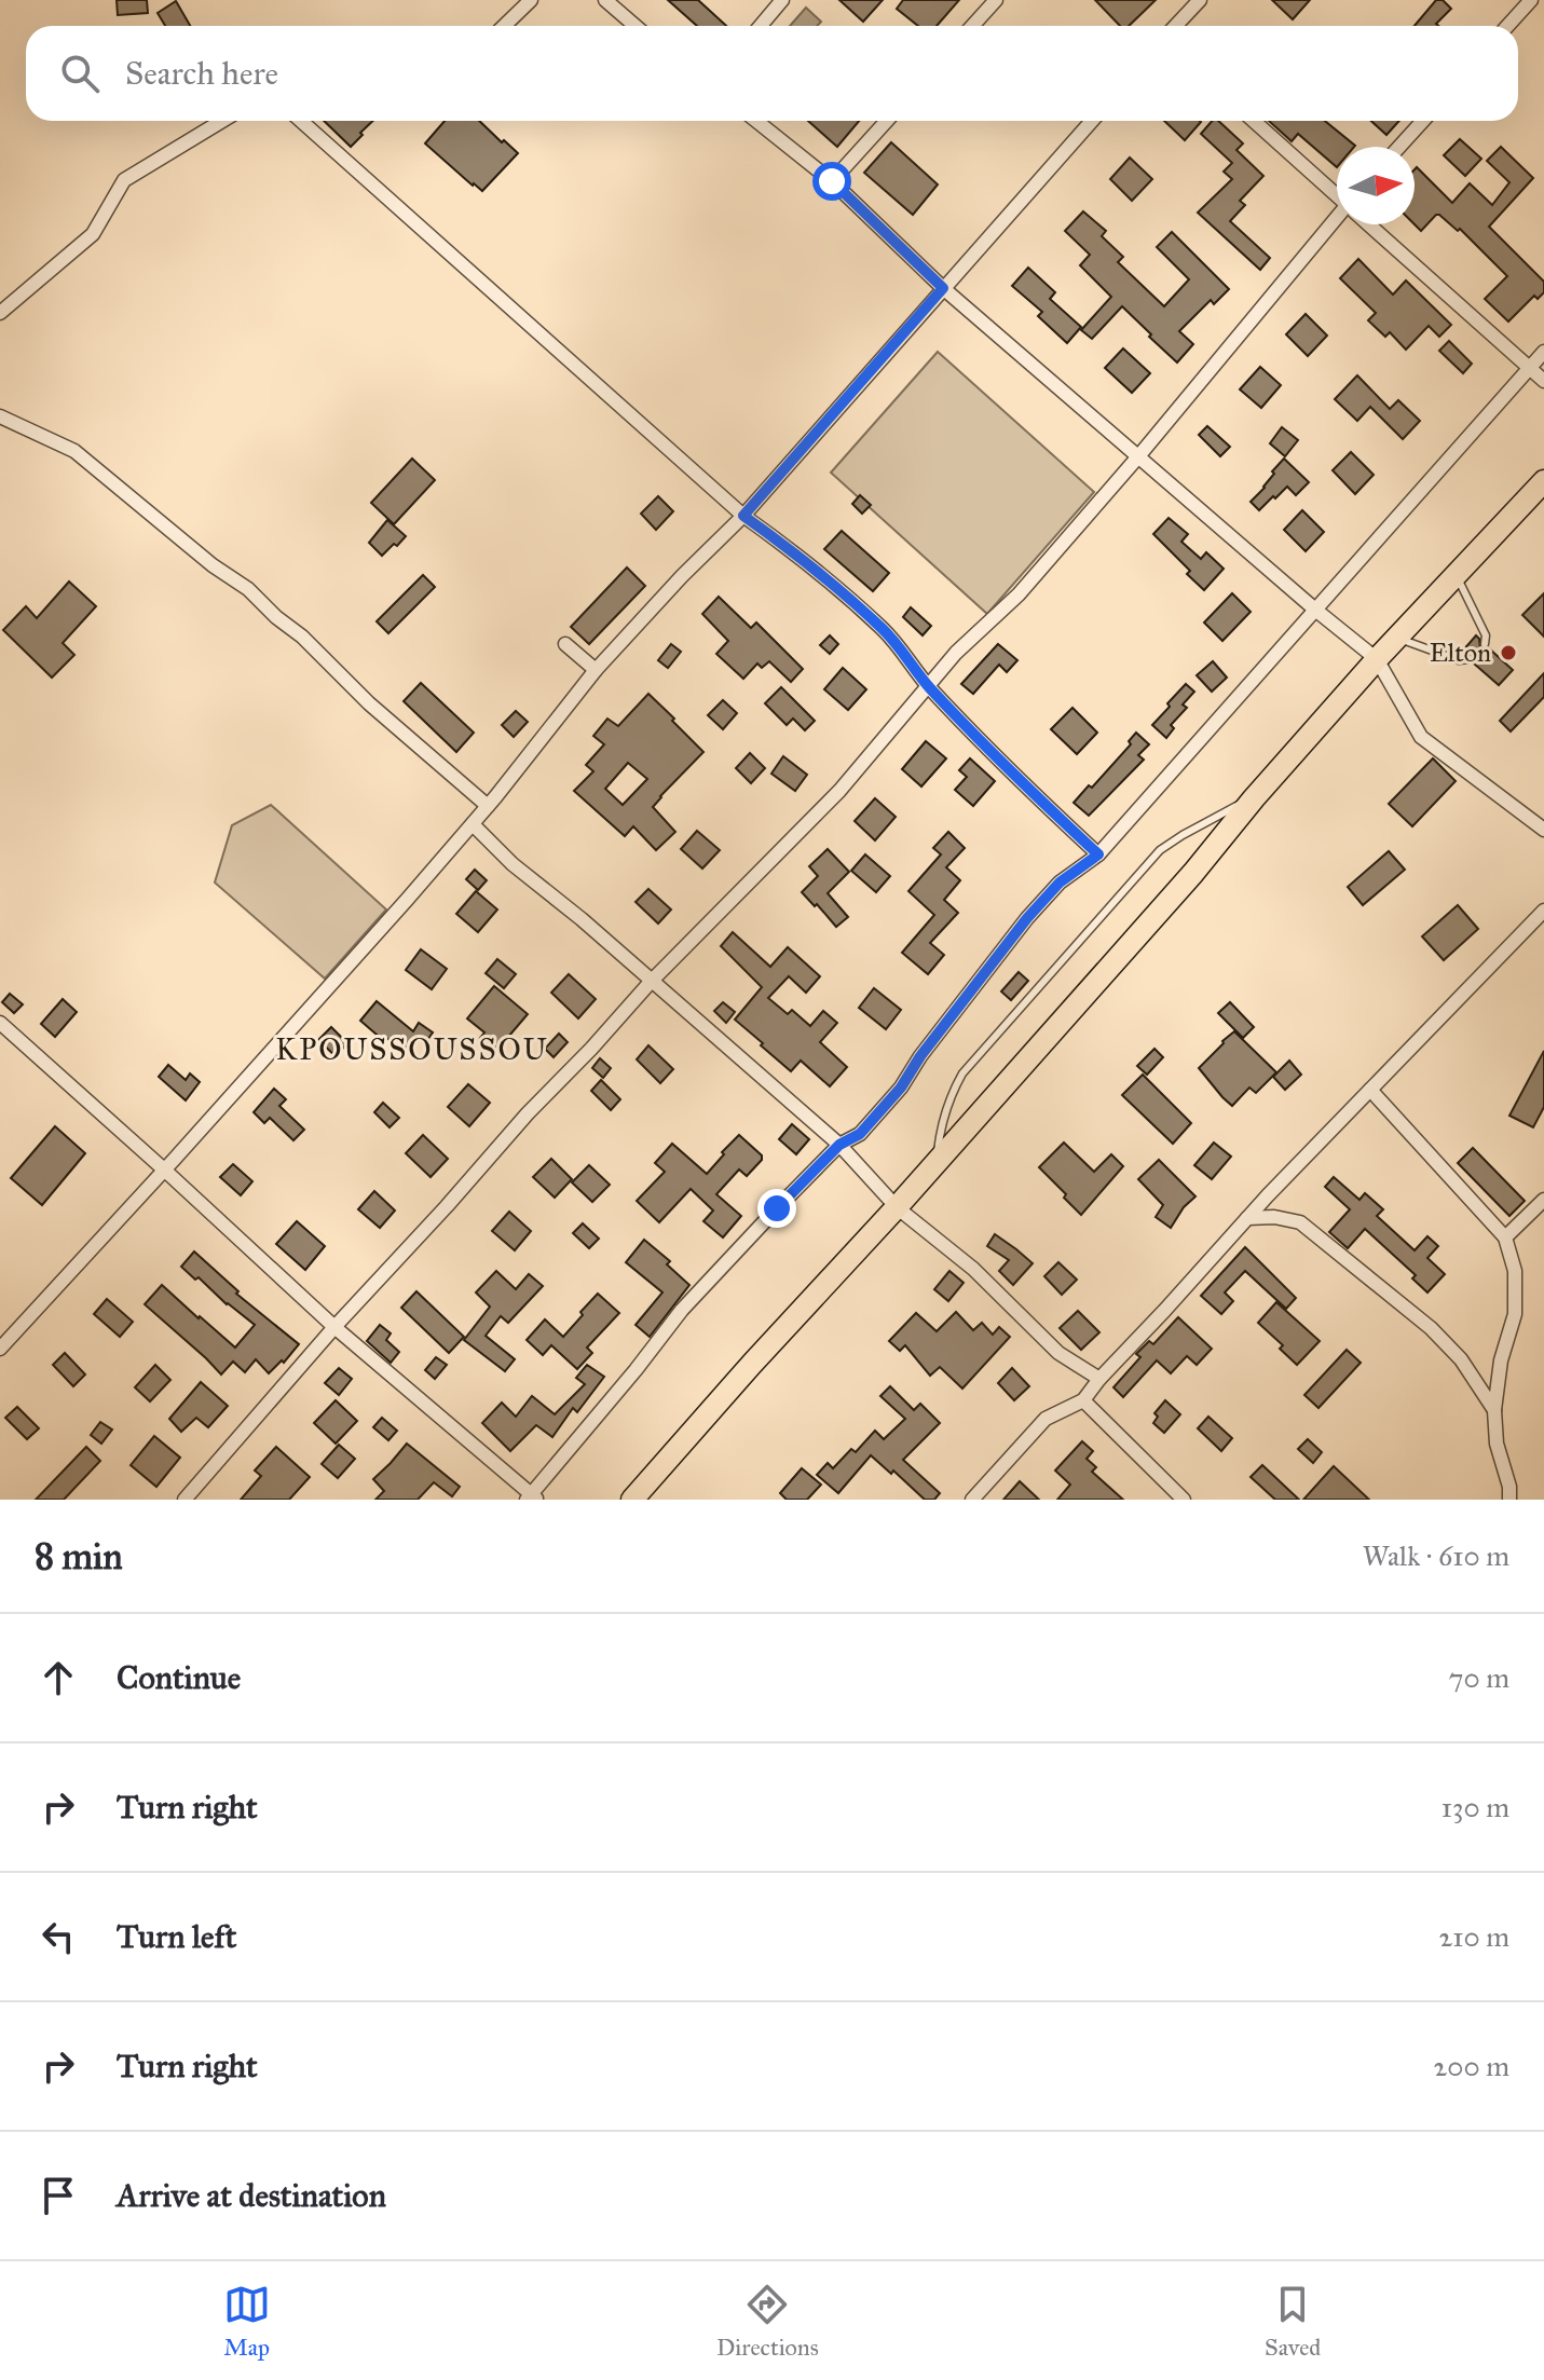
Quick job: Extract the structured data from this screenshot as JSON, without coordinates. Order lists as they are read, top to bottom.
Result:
{
  "districts": ["KPOUSSOUSSOU"],
  "places": ["Elton"],
  "north": "right",
  "page": {
    "search": "Search here",
    "heading": ["8 min", "Walk · 610 m"],
    "list": [
      ["Continue", "70 m"],
      ["Turn right", "130 m"],
      ["Turn left", "210 m"],
      ["Turn right", "200 m"],
      "Arrive at destination"
    ],
    "nav": ["Map", "Directions", "Saved"]
  }
}
